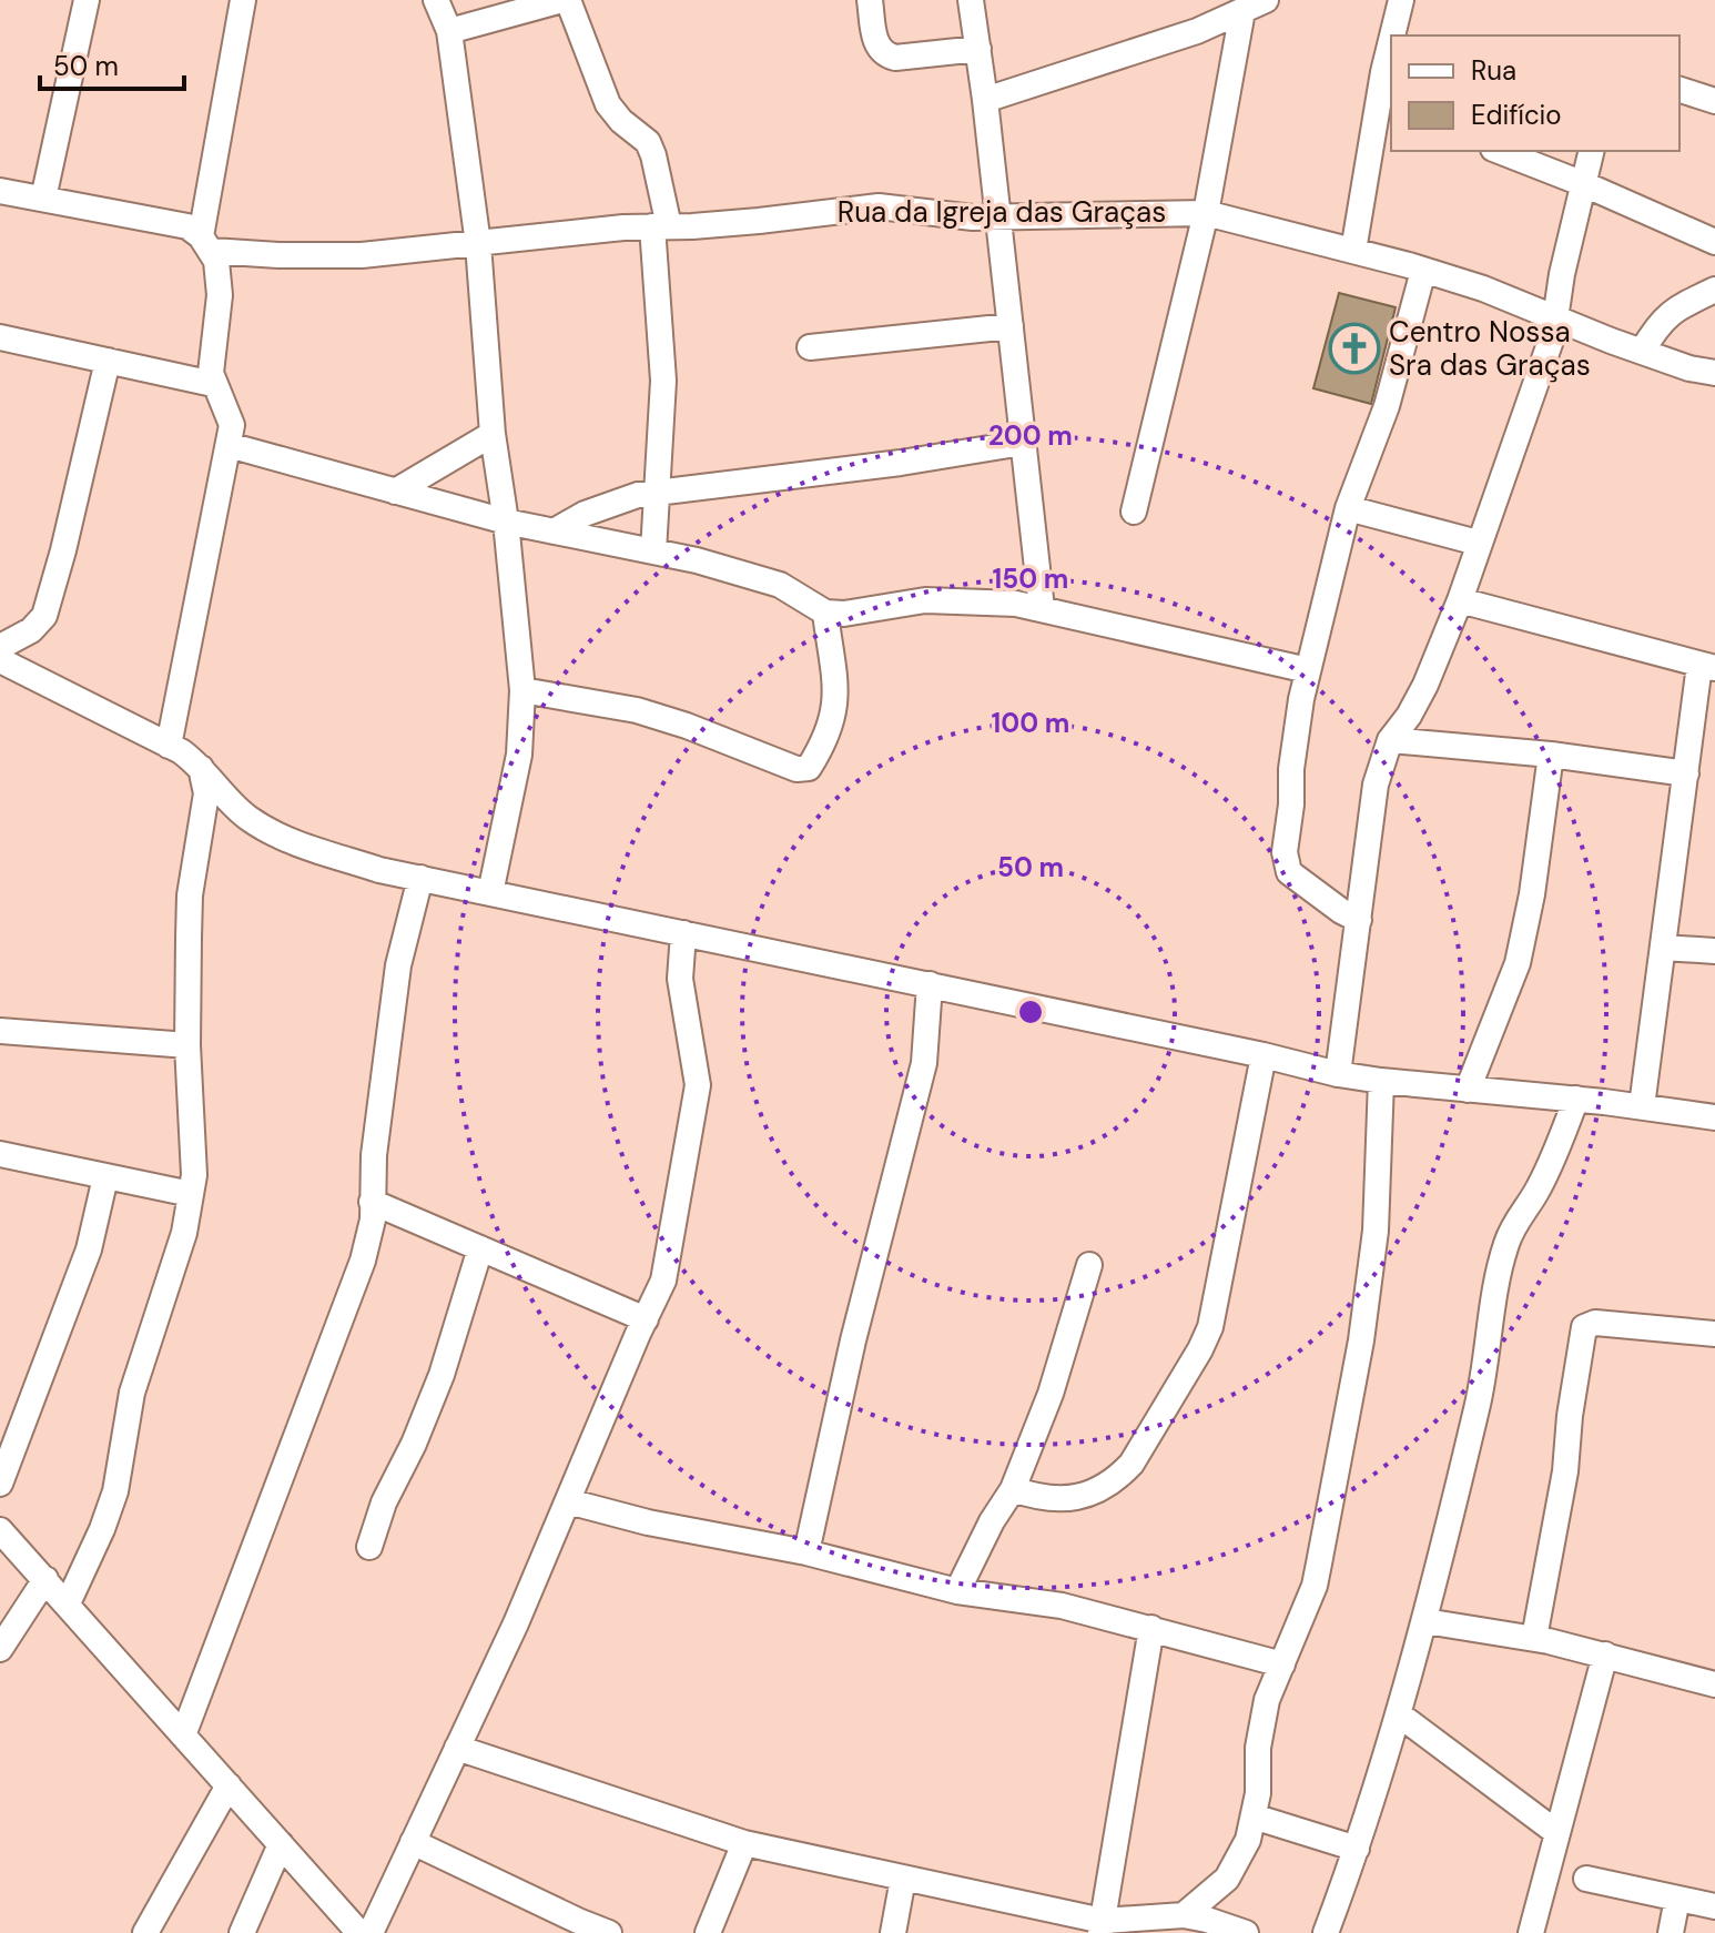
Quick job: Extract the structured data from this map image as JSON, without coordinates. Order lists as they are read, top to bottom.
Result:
{
  "streets": {
    "street": ["Rua da Igreja das Graças"]
  },
  "places": {
    "church": ["Centro Nossa Sra das Graças"]
  },
  "legend": ["Rua", "Edifício"],
  "scale_bar": "50 m",
  "rings": [
    "200 m",
    "150 m",
    "100 m",
    "50 m"
  ]
}
